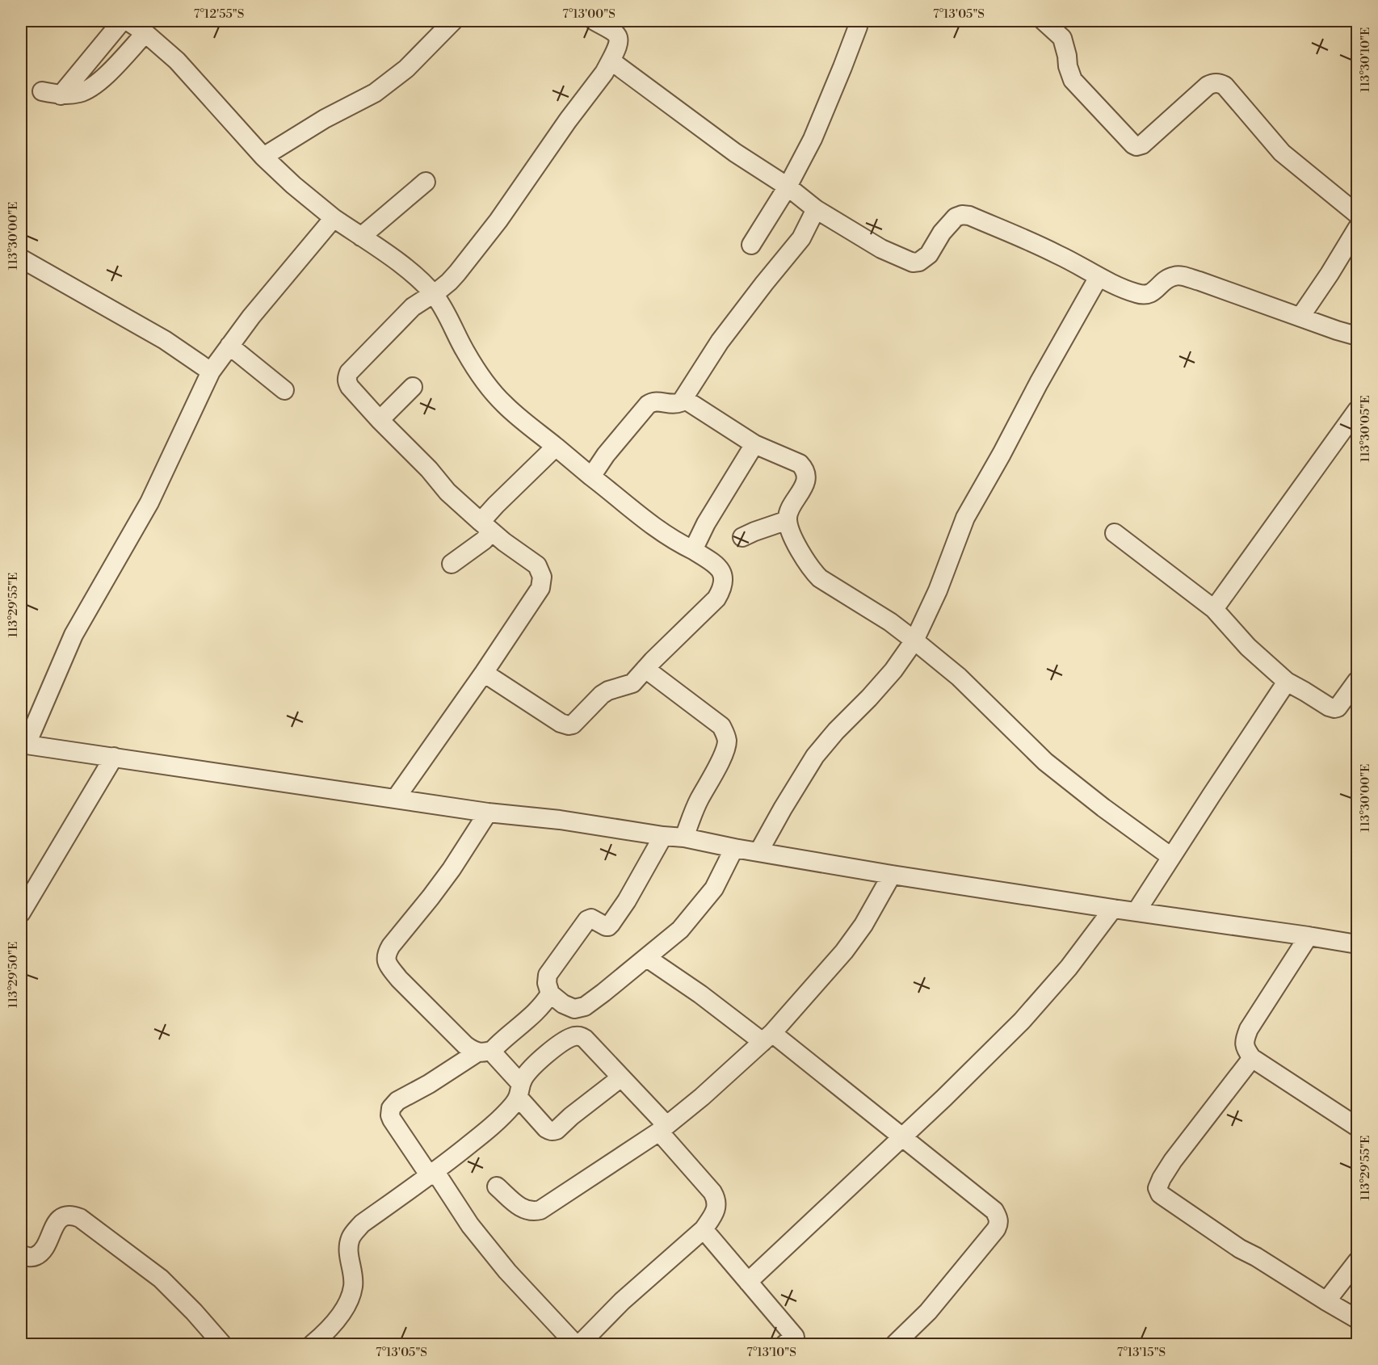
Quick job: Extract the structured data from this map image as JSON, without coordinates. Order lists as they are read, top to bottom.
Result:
{
  "coordinates": [
    "7°12'55\"S",
    "7°13'00\"S",
    "7°13'05\"S",
    "113°30'10\"E",
    "113°30'00\"E",
    "113°30'05\"E",
    "113°29'55\"E",
    "113°29'50\"E",
    "7°13'10\"S",
    "7°13'15\"S"
  ]
}
